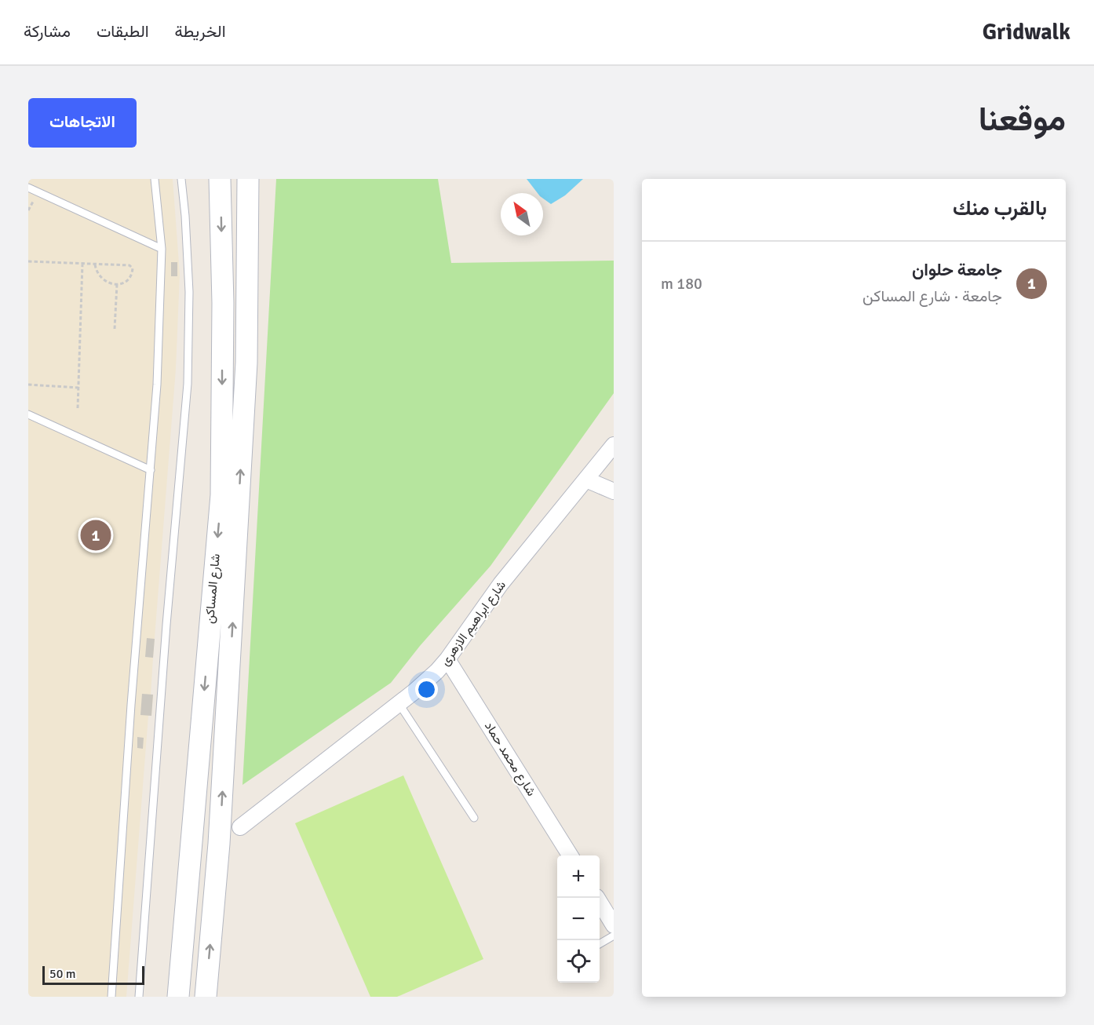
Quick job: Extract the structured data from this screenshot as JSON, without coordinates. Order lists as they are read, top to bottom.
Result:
{
  "streets": {
    "street": ["شارع المساكن", "شارع ابراهيم الازهرى", "شارع محمد حماد"]
  },
  "crossings": [
    ["شارع ابراهيم الازهرى", "شارع محمد حماد"]
  ],
  "scale_bar": "50 m",
  "north": "top left",
  "page": {
    "header": "Gridwalk",
    "nav": ["الخريطة", "الطبقات", "مشاركة"],
    "title": "موقعنا",
    "buttons": "الاتجاهات",
    "heading": "بالقرب منك",
    "list": [
      {
        "mark": "1",
        "name": "جامعة حلوان",
        "note": "جامعة · شارع المساكن",
        "value": "180 m"
      }
    ],
    "pins": "1",
    "map_buttons": ["+", "−"],
    "scale": "50 m"
  }
}
